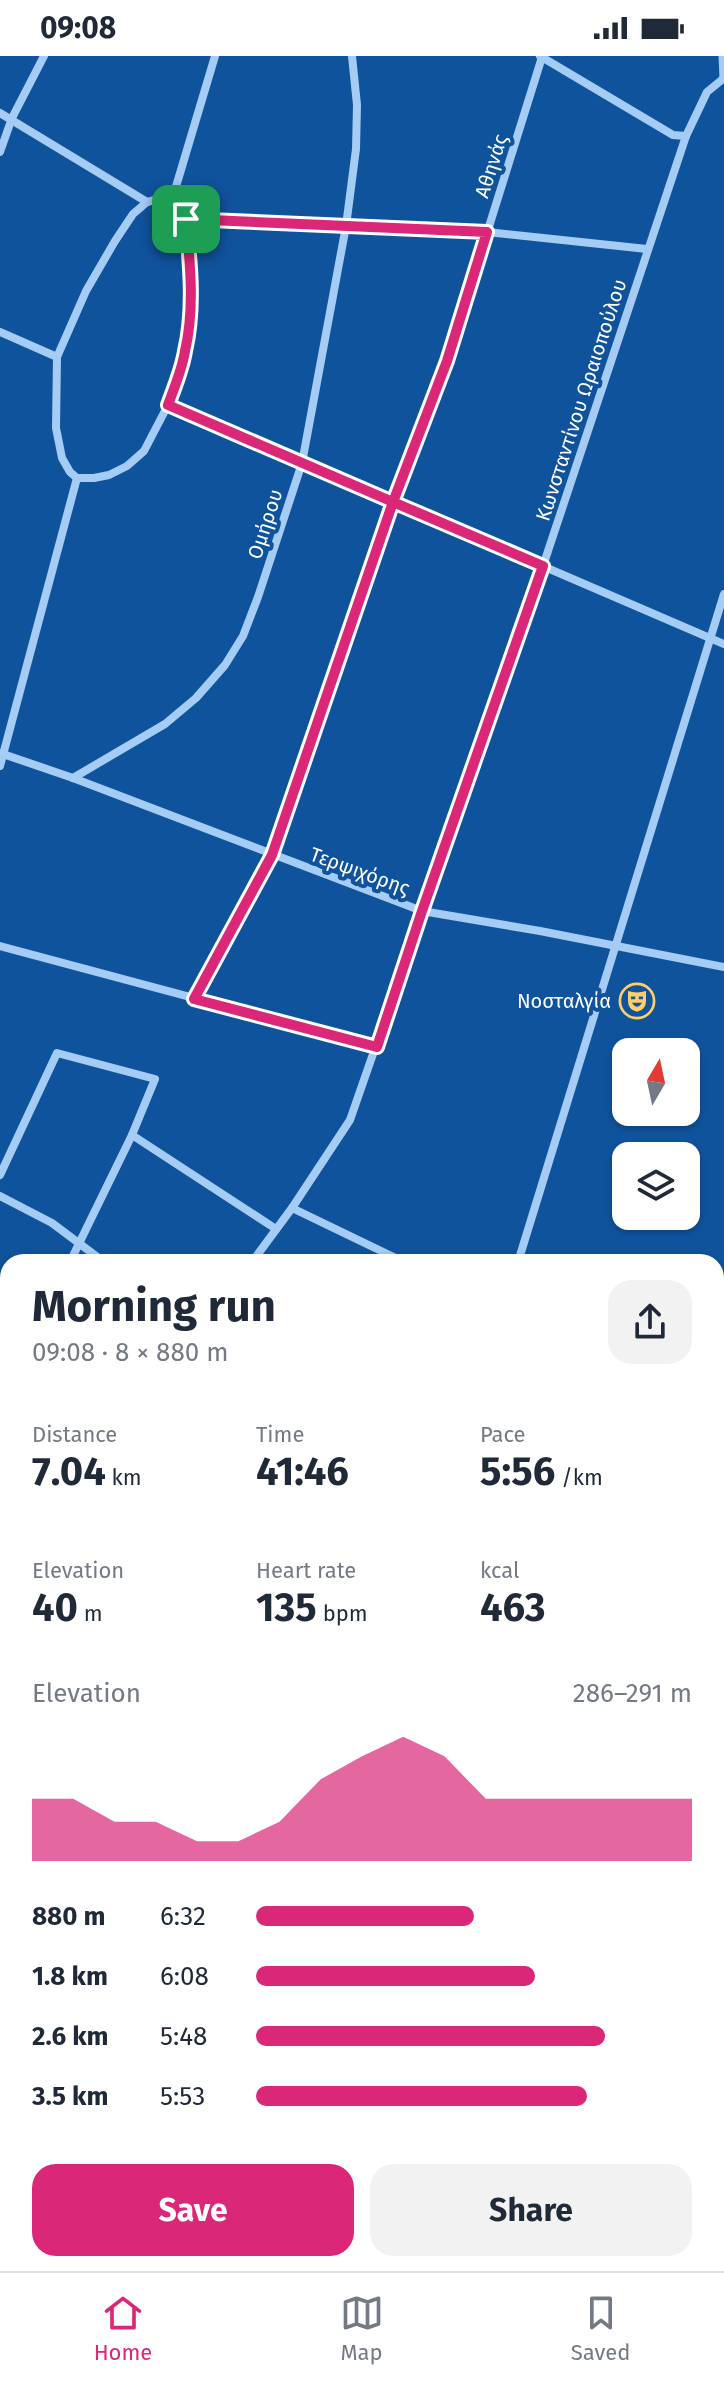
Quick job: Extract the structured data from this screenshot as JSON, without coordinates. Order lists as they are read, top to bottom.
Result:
{
  "streets": {
    "street": [
      "Αθηνάς",
      "Κωνσταντίνου Ωραιοπούλου",
      "Ομήρου",
      "Τερψιχόρης"
    ]
  },
  "crossings": [
    ["Αθηνάς", "Τερψιχόρης"],
    ["Κωνσταντίνου Ωραιοπούλου", "Τερψιχόρης"],
    ["Ομήρου", "Τερψιχόρης"]
  ],
  "places": {
    "theatre": ["Νοσταλγία"]
  },
  "north": "top",
  "page": {
    "status": "09:08",
    "heading": ["Morning run", "09:08 · 8 × 880 m"],
    "stats": [
      ["Distance", "7.04 km"],
      ["Time", "41:46"],
      ["Pace", "5:56 /km"],
      ["Elevation", "40 m"],
      ["Heart rate", "135 bpm"],
      ["kcal", "463"]
    ],
    "chart": ["Elevation", "286–291 m"],
    "list": [
      {
        "name": "880 m",
        "note": "6:32"
      },
      {
        "name": "1.8 km",
        "note": "6:08"
      },
      {
        "name": "2.6 km",
        "note": "5:48"
      },
      {
        "name": "3.5 km",
        "note": "5:53"
      }
    ],
    "buttons": ["Save", "Share"],
    "tabs": ["Home", "Map", "Saved"]
  }
}
